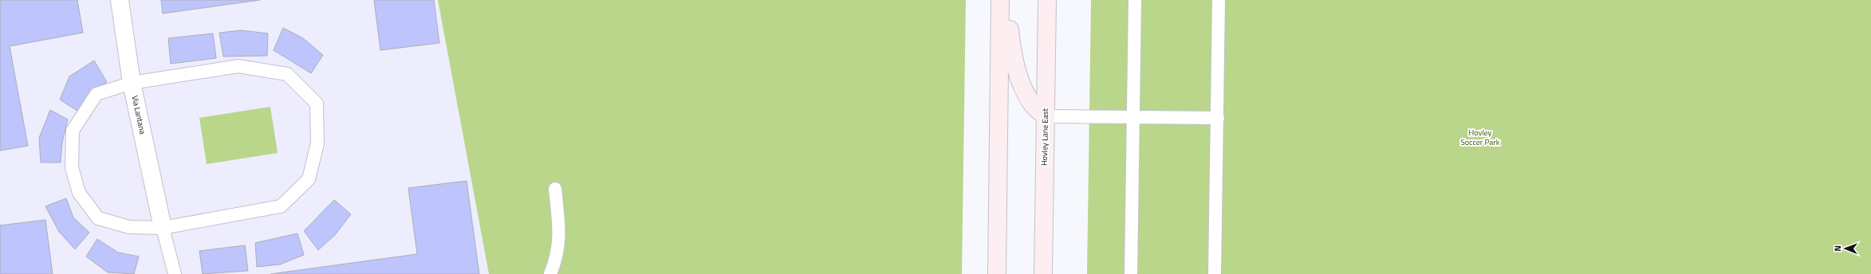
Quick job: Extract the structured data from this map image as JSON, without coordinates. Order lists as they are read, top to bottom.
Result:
{
  "streets": {
    "street": ["Via Lantana", "Hovley Lane East"]
  },
  "parks": ["Hovley Soccer Park"],
  "north": "left"
}
